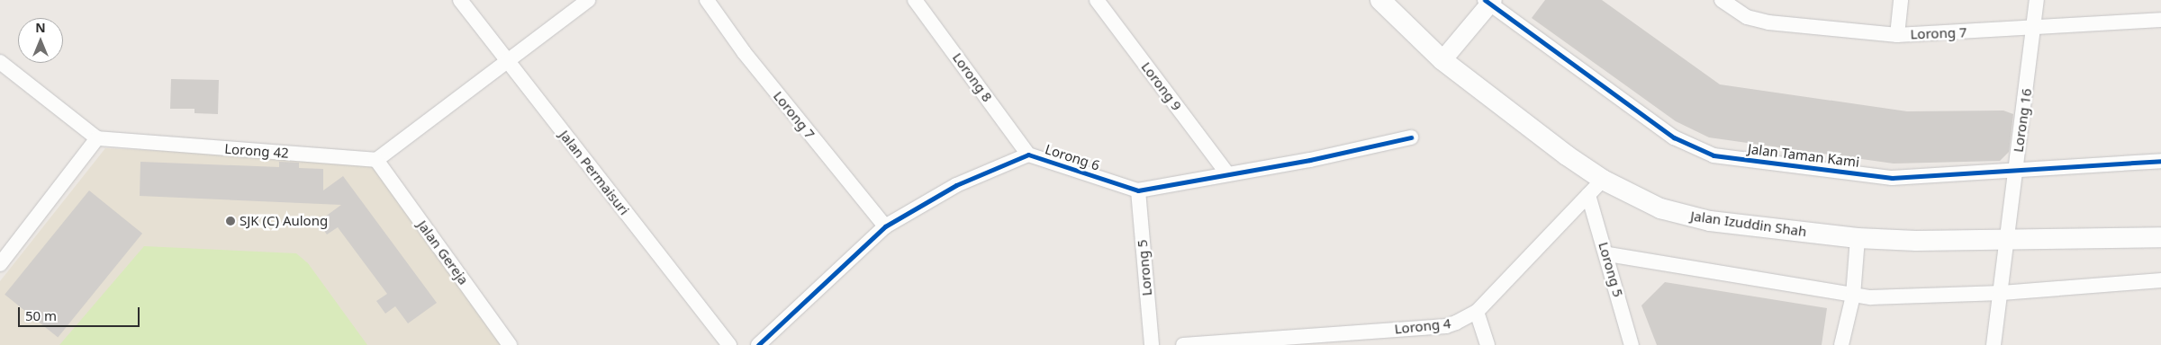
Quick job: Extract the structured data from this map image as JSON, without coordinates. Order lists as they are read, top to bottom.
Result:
{
  "streets": {
    "main road": ["Jalan Izuddin Shah"],
    "street": [
      "Lorong 7",
      "Lorong 8",
      "Lorong 9",
      "Lorong 16",
      "Lorong 42",
      "Jalan Taman Kami",
      "Lorong 6",
      "Jalan Permaisuri",
      "Jalan Gereja",
      "Lorong 5",
      "Lorong 4"
    ]
  },
  "crossings": [
    ["Lorong 7", "Lorong 16"],
    ["Lorong 7", "Lorong 6"],
    ["Lorong 8", "Lorong 6"],
    ["Lorong 9", "Lorong 6"],
    ["Lorong 16", "Jalan Taman Kami"],
    ["Lorong 16", "Jalan Izuddin Shah"],
    ["Lorong 42", "Jalan Gereja"],
    ["Lorong 6", "Lorong 5"],
    ["Jalan Izuddin Shah", "Lorong 4"],
    ["Lorong 5", "Lorong 4"]
  ],
  "places": ["SJK (C) Aulong"],
  "scale_bar": "50 m",
  "north": "top"
}
